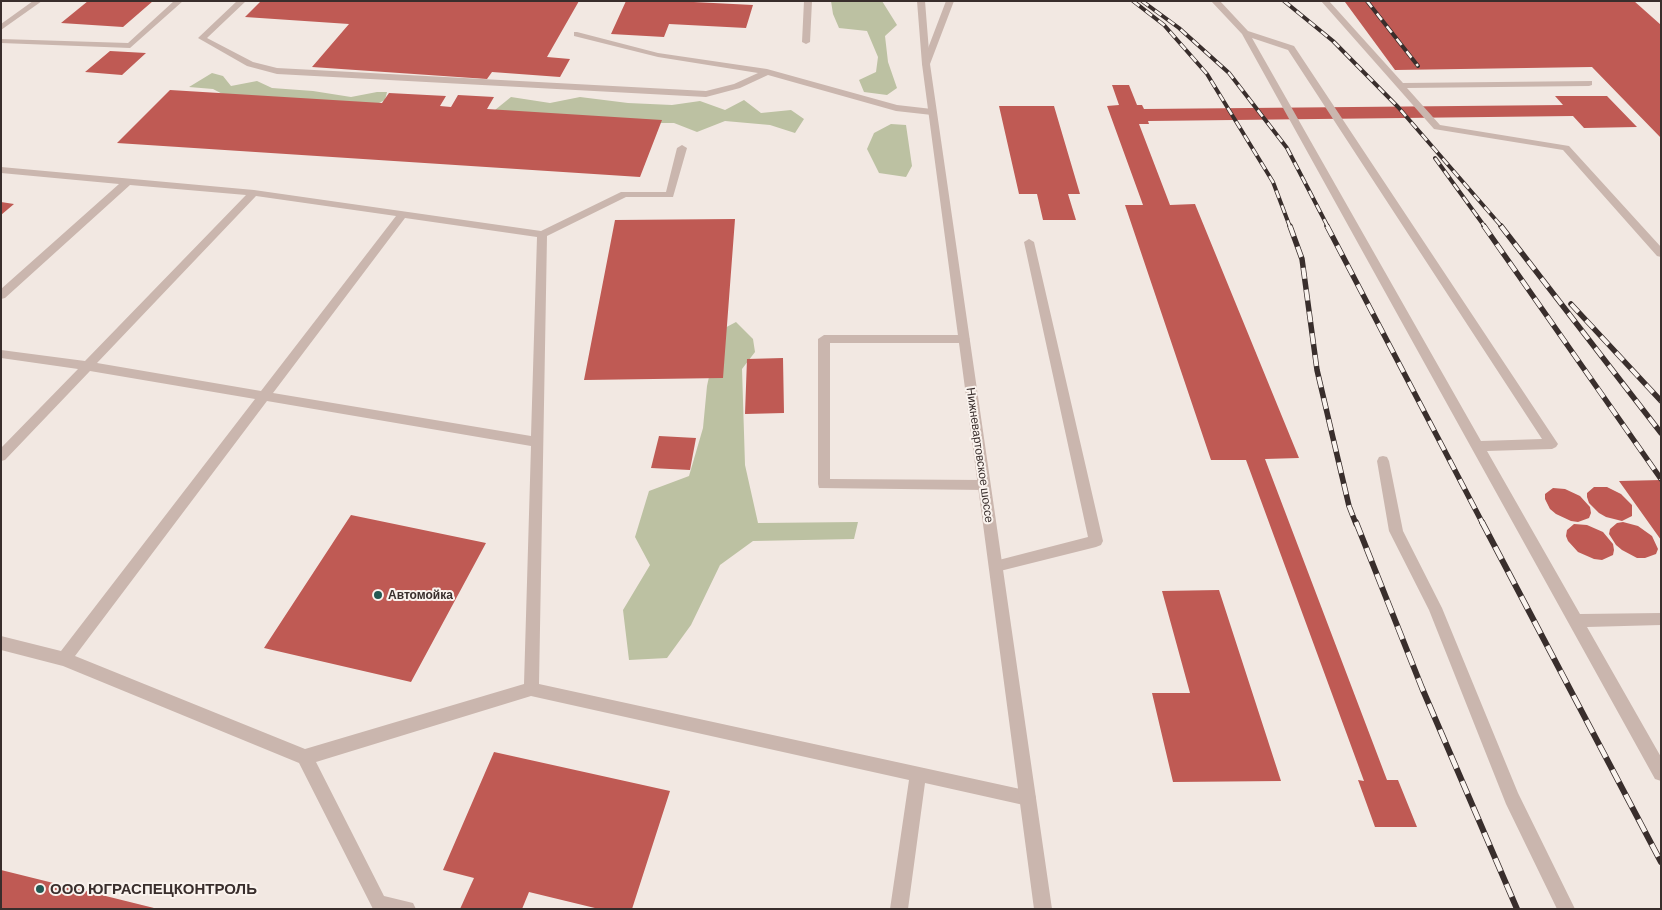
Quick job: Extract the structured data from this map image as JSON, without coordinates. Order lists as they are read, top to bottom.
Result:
{
  "streets": {
    "street": ["Нижневартовское шоссе"]
  },
  "places": ["Автомойка", "ООО ЮГРАСПЕЦКОНТРОЛЬ"]
}
